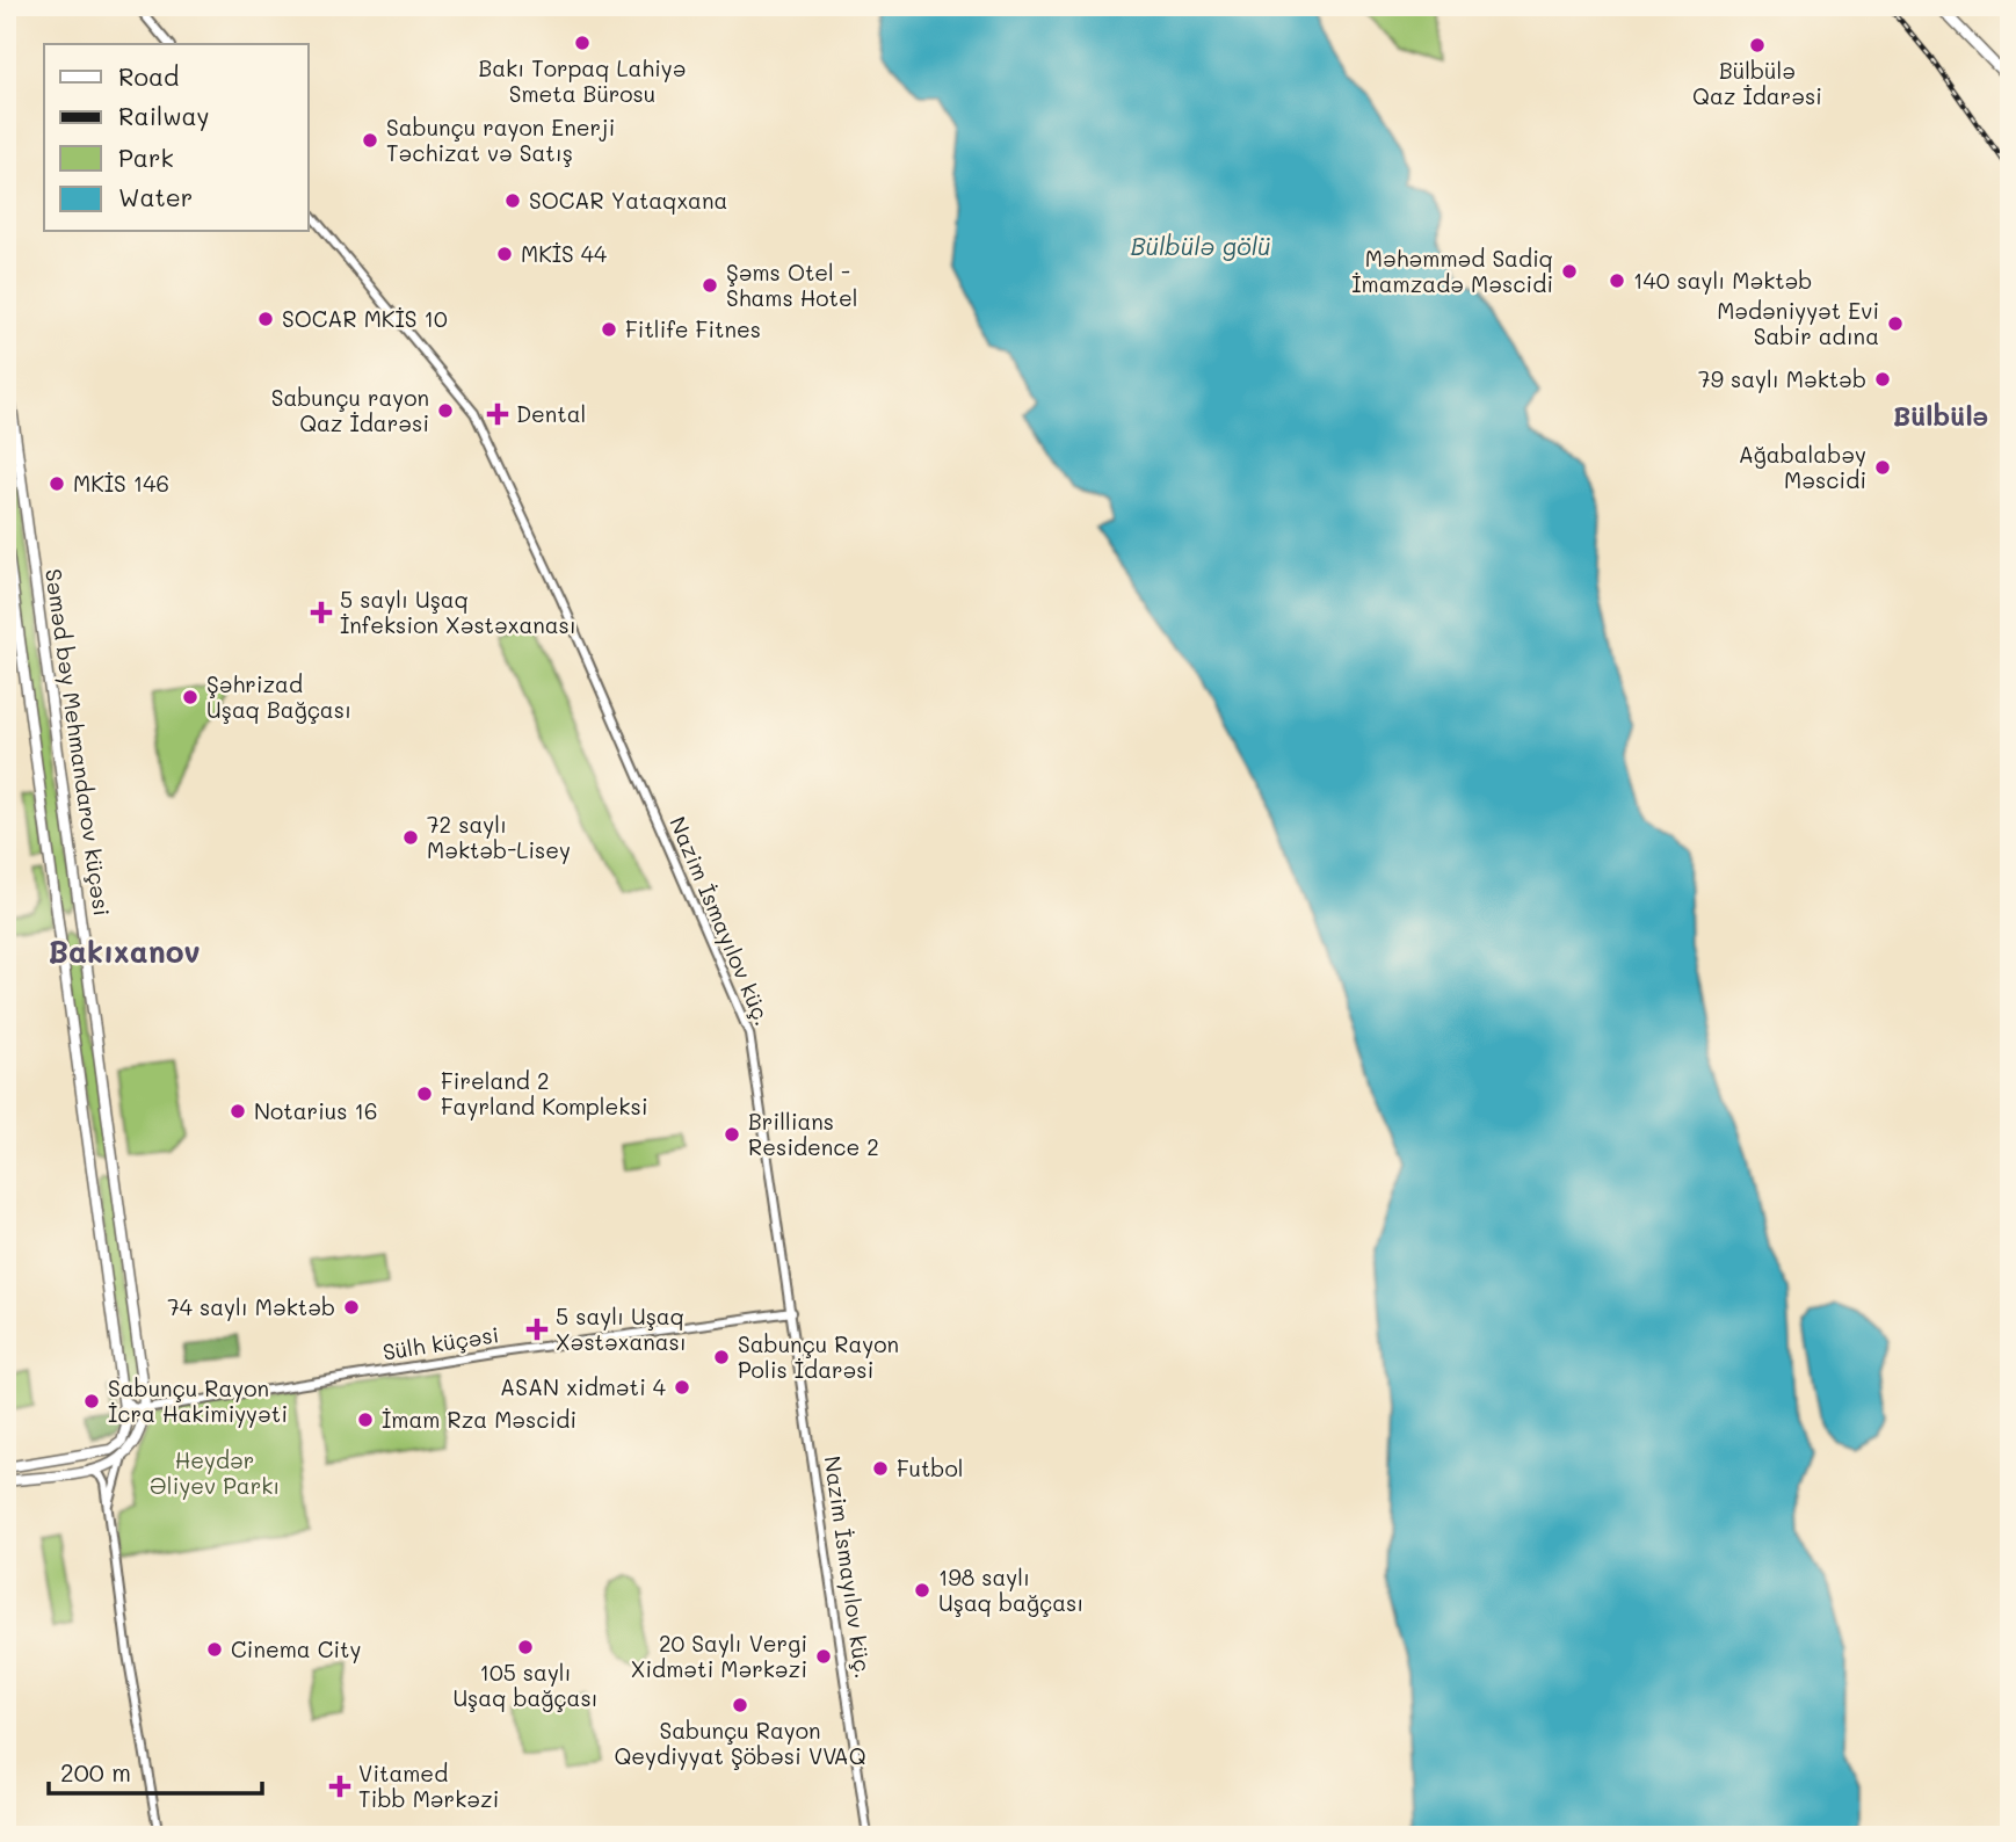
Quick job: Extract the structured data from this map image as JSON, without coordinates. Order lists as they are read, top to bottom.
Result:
{
  "streets": {
    "main road": ["Səməd bəy Mehmandarov küçəsi"],
    "street": ["Nazim İsmayılov küç.", "Sülh küçəsi"]
  },
  "crossings": [
    ["Səməd bəy Mehmandarov küçəsi", "Sülh küçəsi"],
    ["Nazim İsmayılov küç.", "Sülh küçəsi"]
  ],
  "districts": ["Bülbülə", "Bakıxanov"],
  "water": ["Bülbülə gölü"],
  "parks": ["Heydər Əliyev Parkı"],
  "places": {
    "other": [
      "Bakı Torpaq Lahiyə Smeta Bürosu",
      "Bülbülə Qaz İdarəsi",
      "Sabunçu rayon Enerji Təchizat və Satış",
      "SOCAR Yataqxana",
      "MKİS 44",
      "Məhəmməd Sadiq İmamzadə Məscidi",
      "140 saylı Məktəb",
      "Şəms Otel - Shams Hotel",
      "SOCAR MKİS 10",
      "Mədəniyyət Evi Sabir adına",
      "Fitlife Fitnes",
      "79 saylı Məktəb",
      "Sabunçu rayon Qaz İdarəsi",
      "Ağabalabəy Məscidi",
      "MKİS 146",
      "Şəhrizad Uşaq Bağçası",
      "72 saylı Məktəb-Lisey",
      "Fireland 2 Fayrland Kompleksi",
      "Notarius 16",
      "Brillians Residence 2",
      "74 saylı Məktəb",
      "Sabunçu Rayon Polis İdarəsi",
      "ASAN xidməti 4",
      "Sabunçu Rayon İcra Hakimiyyəti",
      "İmam Rza Məscidi",
      "Futbol",
      "198 saylı Uşaq bağçası",
      "105 saylı Uşaq bağçası",
      "Cinema City",
      "20 Saylı Vergi Xidməti Mərkəzi",
      "Sabunçu Rayon Qeydiyyat Şöbəsi VVAQ"
    ],
    "health": [
      "Dental",
      "5 saylı Uşaq İnfeksion Xəstəxanası",
      "5 saylı Uşaq Xəstəxanası",
      "Vitamed Tibb Mərkəzi"
    ]
  },
  "legend": [
    "Road",
    "Railway",
    "Park",
    "Water"
  ],
  "scale_bar": "200 m"
}
